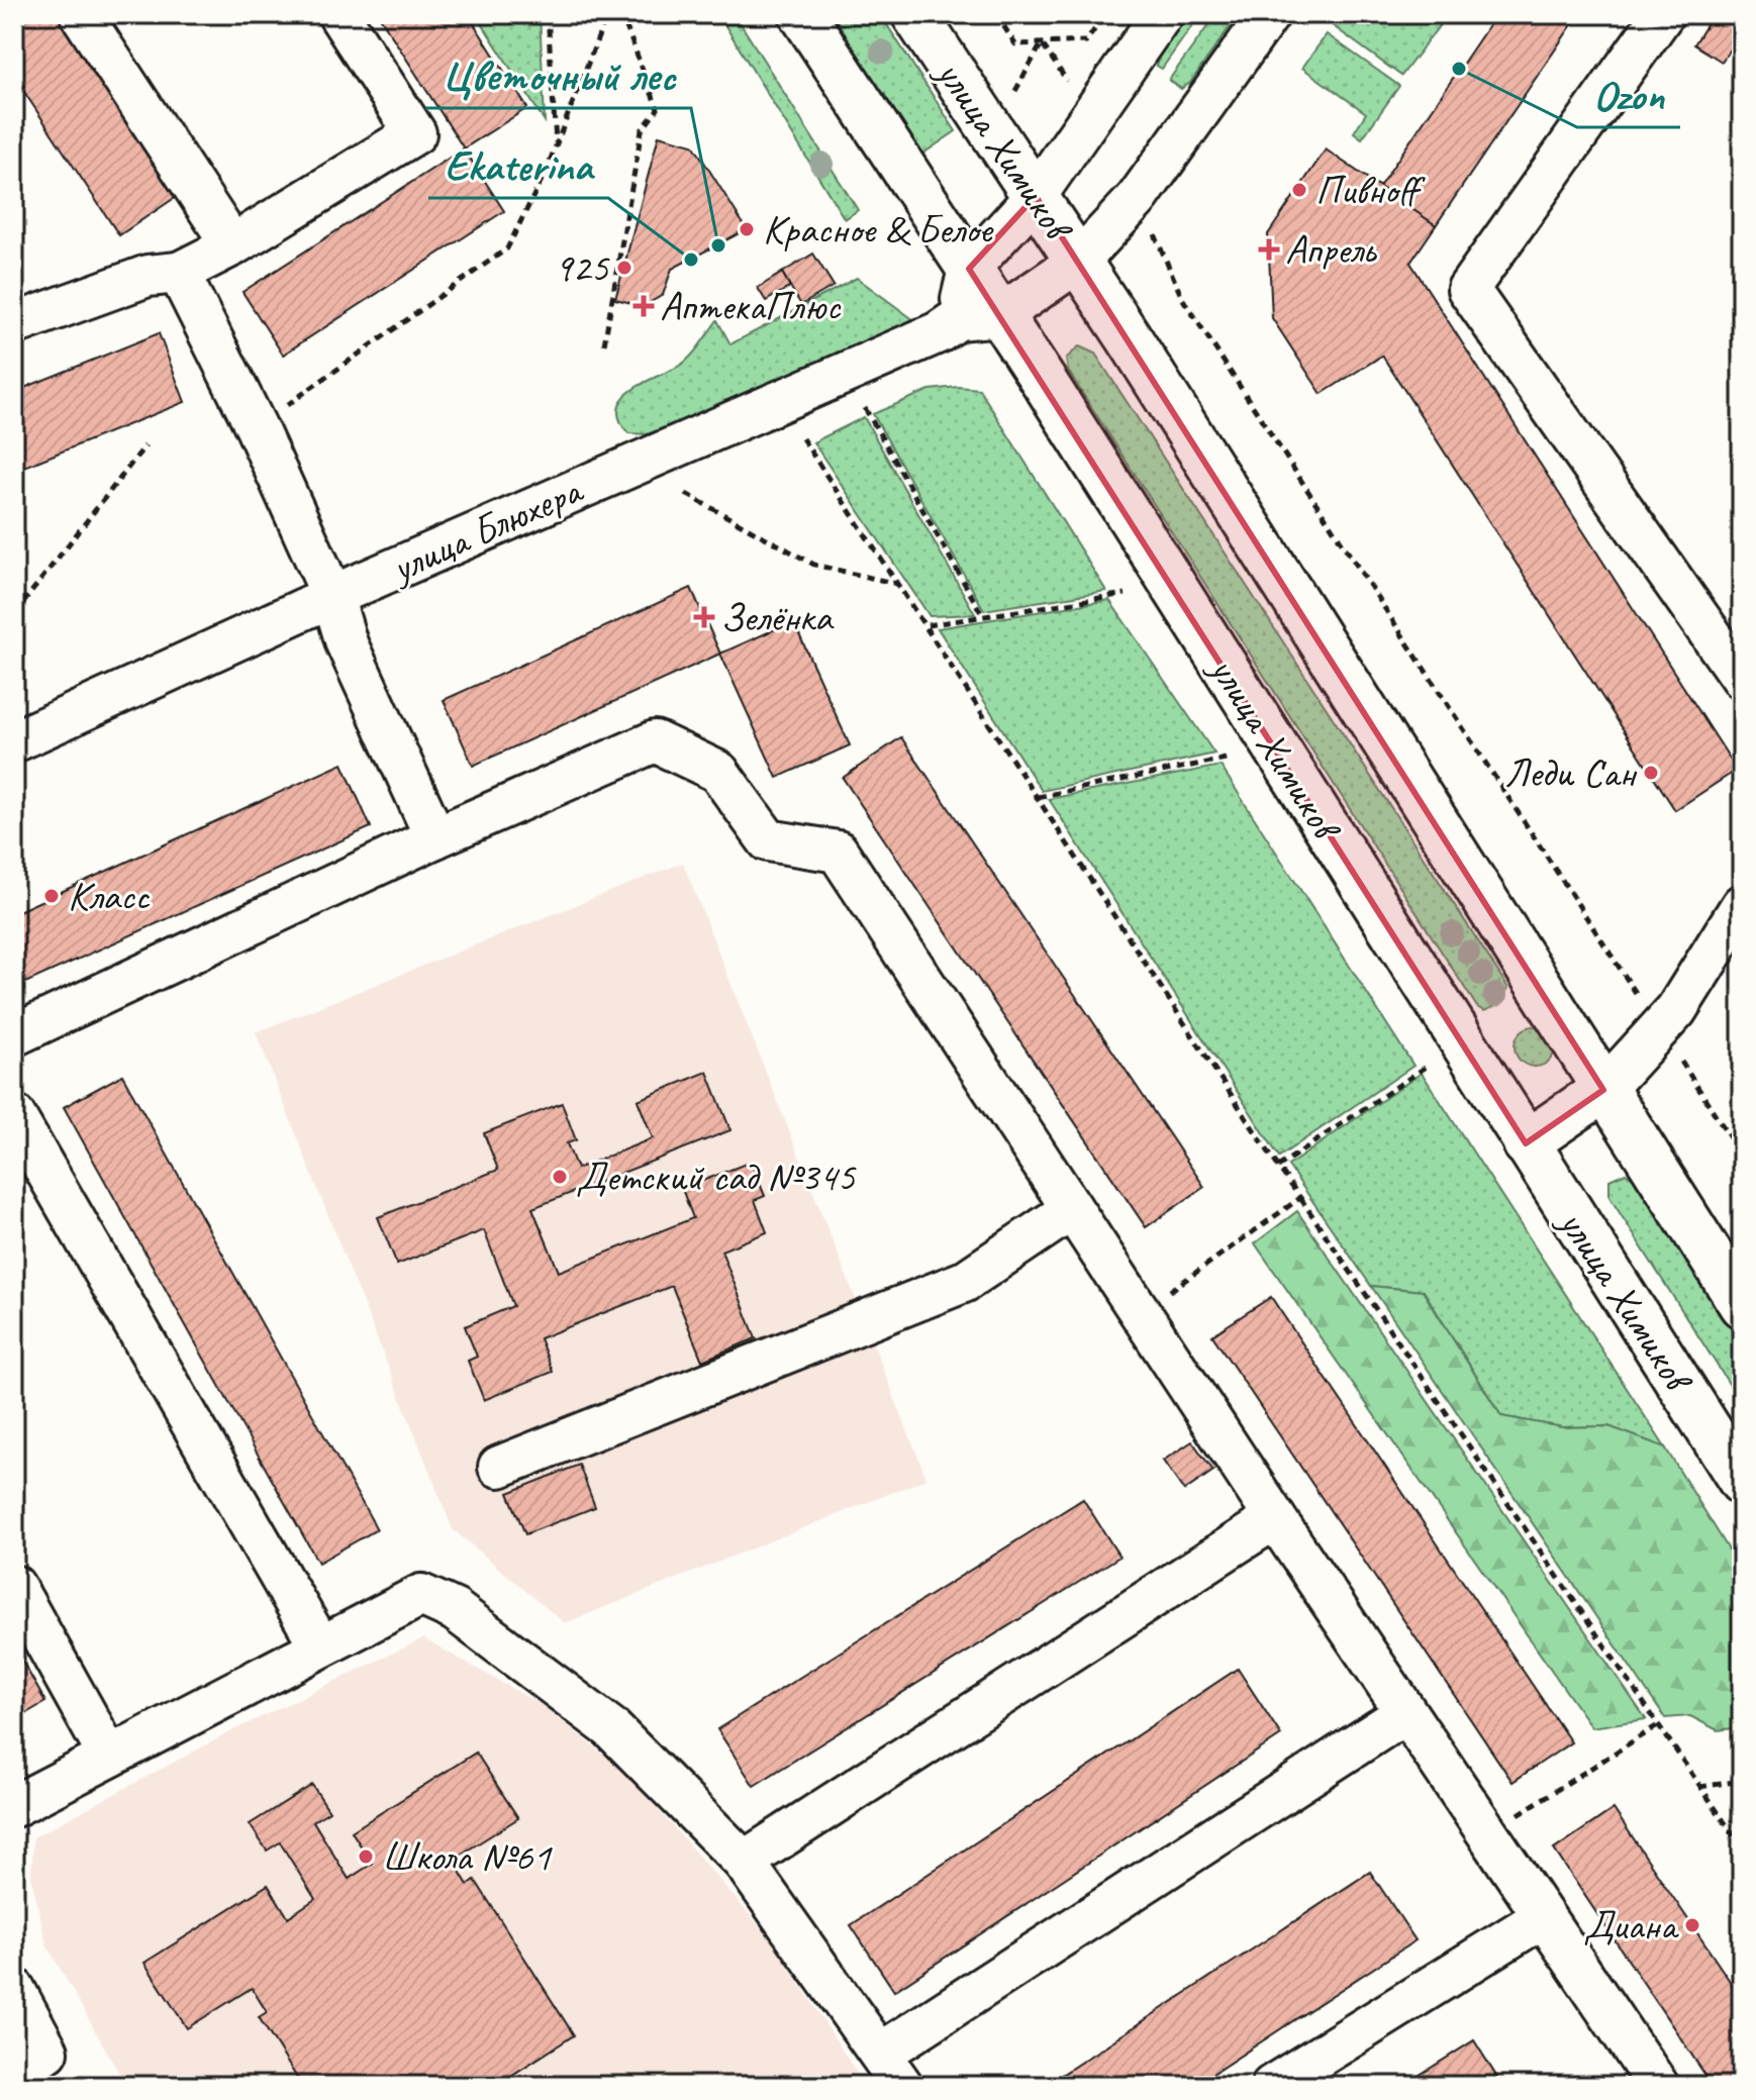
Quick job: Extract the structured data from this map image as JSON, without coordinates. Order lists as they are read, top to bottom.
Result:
{
  "streets": {
    "main road": ["улица Химиков"],
    "street": ["улица Блюхера"]
  },
  "crossings": [
    ["улица Химиков", "улица Блюхера"]
  ],
  "places": {
    "other": [
      "Ozon",
      "Пивноff",
      "Красное & Белое",
      "Цветочный лес",
      "Ekaterina",
      "925",
      "Леди Сан",
      "Класс",
      "Детский сад №345",
      "Школа №61",
      "Диана"
    ],
    "health": ["Апрель", "АптекаПлюс", "Зелёнка"]
  }
}
